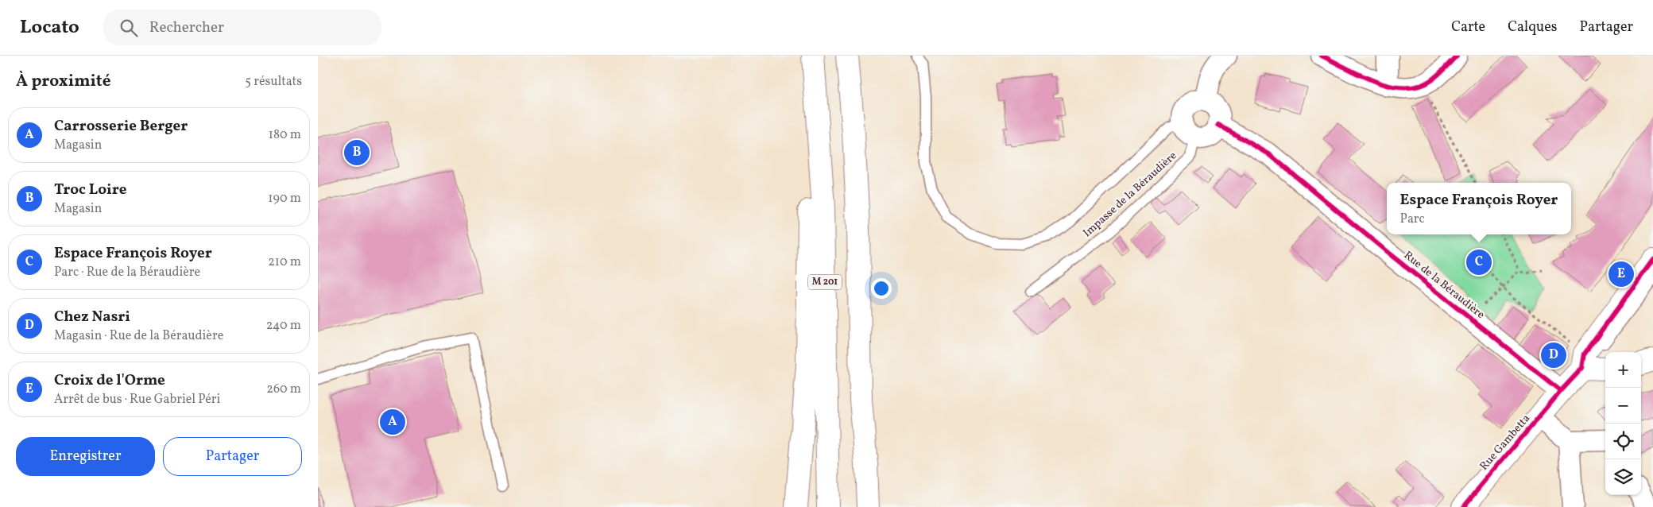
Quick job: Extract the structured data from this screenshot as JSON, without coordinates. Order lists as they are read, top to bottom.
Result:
{
  "streets": {
    "main road": ["M 201", "Rue Gambetta"],
    "street": ["Rue de la Béraudière"],
    "lane": ["Impasse de la Béraudière"]
  },
  "crossings": [
    ["Impasse de la Béraudière", "Rue de la Béraudière"],
    ["Rue de la Béraudière", "Rue Gambetta"]
  ],
  "page": {
    "header": "Locato",
    "search": "Rechercher",
    "nav": ["Carte", "Calques", "Partager"],
    "heading": ["À proximité", "5 résultats"],
    "list": [
      {
        "mark": "A",
        "name": "Carrosserie Berger",
        "note": "Magasin",
        "value": "180 m"
      },
      {
        "mark": "B",
        "name": "Troc Loire",
        "note": "Magasin",
        "value": "190 m"
      },
      {
        "mark": "C",
        "name": "Espace François Royer",
        "note": "Parc · Rue de la Béraudière",
        "value": "210 m"
      },
      {
        "mark": "D",
        "name": "Chez Nasri",
        "note": "Magasin · Rue de la Béraudière",
        "value": "240 m"
      },
      {
        "mark": "E",
        "name": "Croix de l'Orme",
        "note": "Arrêt de bus · Rue Gabriel Péri",
        "value": "260 m"
      }
    ],
    "pins": [
      "B",
      "C",
      "E",
      "D",
      "A"
    ],
    "popup": ["Espace François Royer", "Parc"],
    "map_buttons": ["+", "−"],
    "buttons": ["Enregistrer", "Partager"]
  }
}
